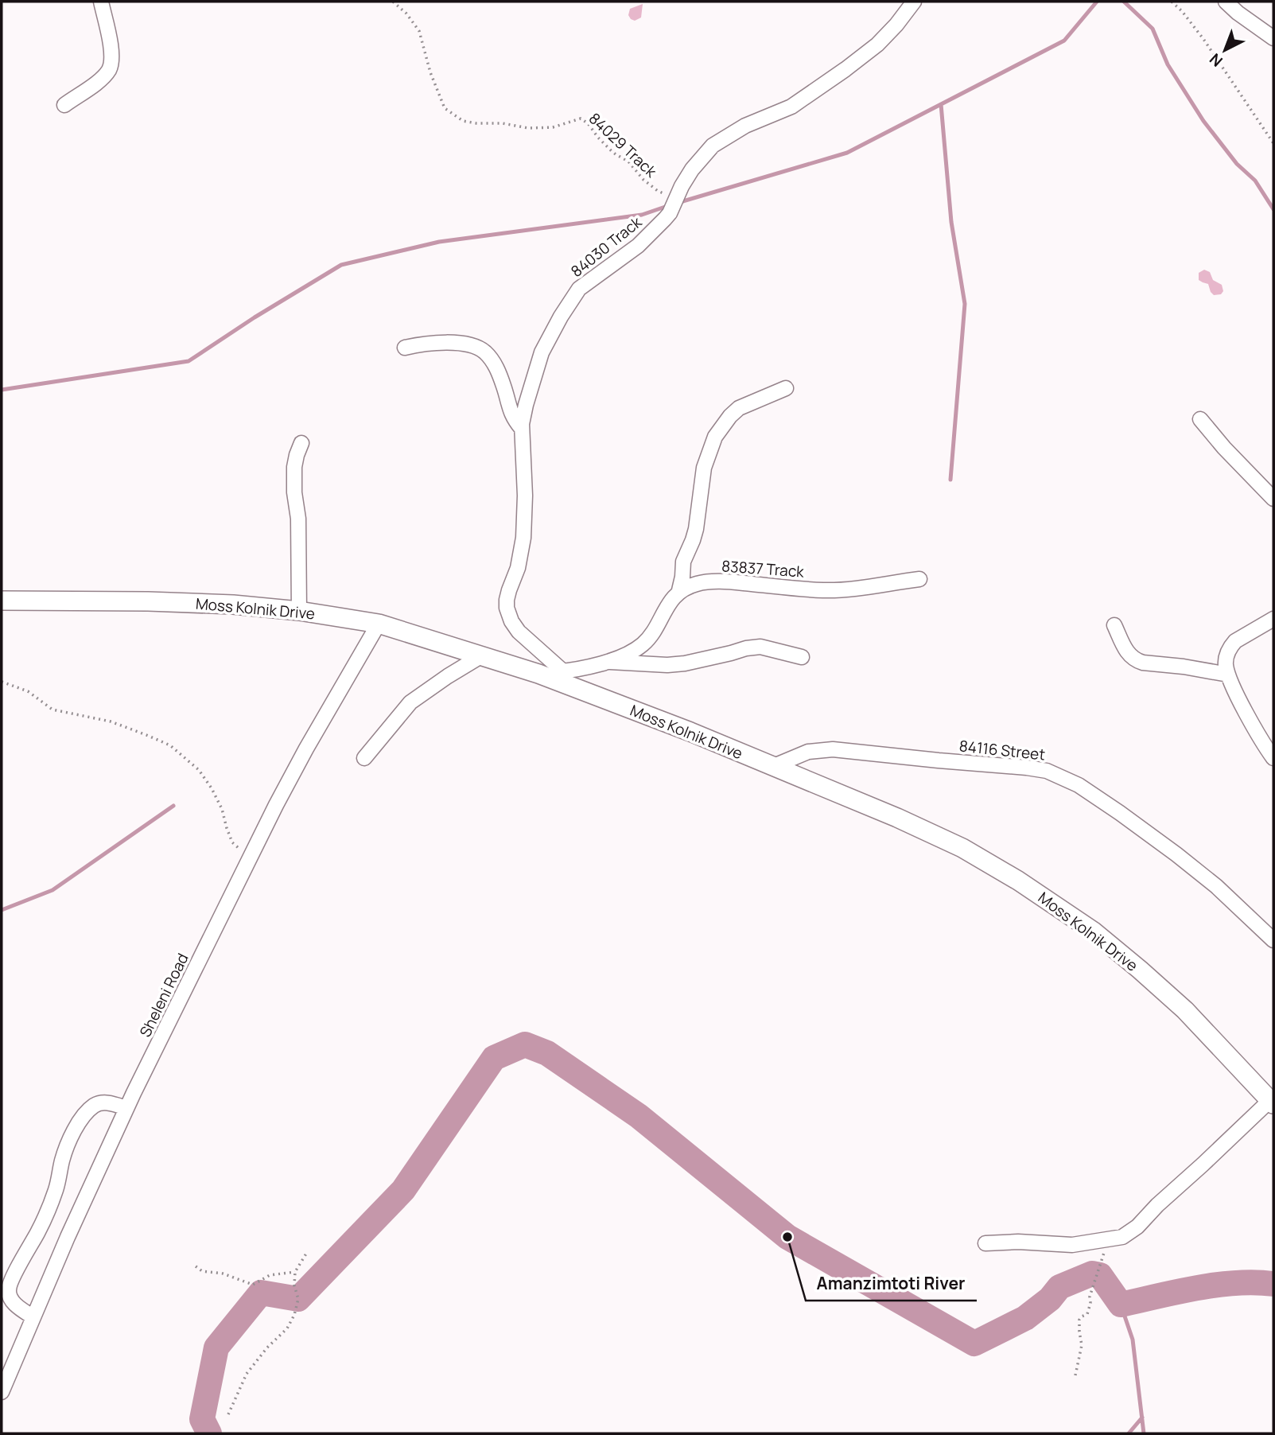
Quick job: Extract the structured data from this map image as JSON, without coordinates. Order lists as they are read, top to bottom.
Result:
{
  "streets": {
    "main road": ["Moss Kolnik Drive"],
    "street": [
      "84030 Track",
      "83837 Track",
      "84116 Street",
      "Sheleni Road"
    ],
    "path": ["84029 Track"]
  },
  "crossings": [
    ["84029 Track", "84030 Track"],
    ["Moss Kolnik Drive", "84116 Street"],
    ["Moss Kolnik Drive", "Sheleni Road"]
  ],
  "places": ["Amanzimtoti River"],
  "north": "bottom left"
}
